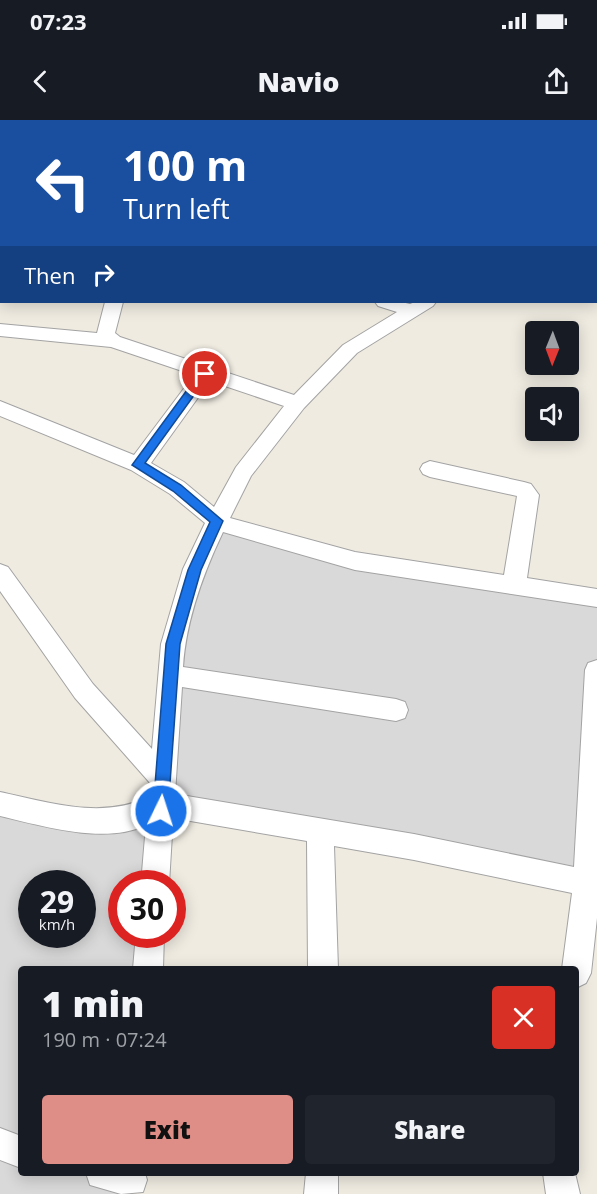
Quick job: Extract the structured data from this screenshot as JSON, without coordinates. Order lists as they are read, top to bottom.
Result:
{
  "north": "bottom",
  "page": {
    "status": "07:23",
    "header": "Navio",
    "turn": ["100 m", "Turn left"],
    "then": "Then",
    "speed": "29 km/h",
    "limit": "30",
    "heading": ["1 min", "190 m · 07:24"],
    "buttons": ["Exit", "Share"]
  }
}
